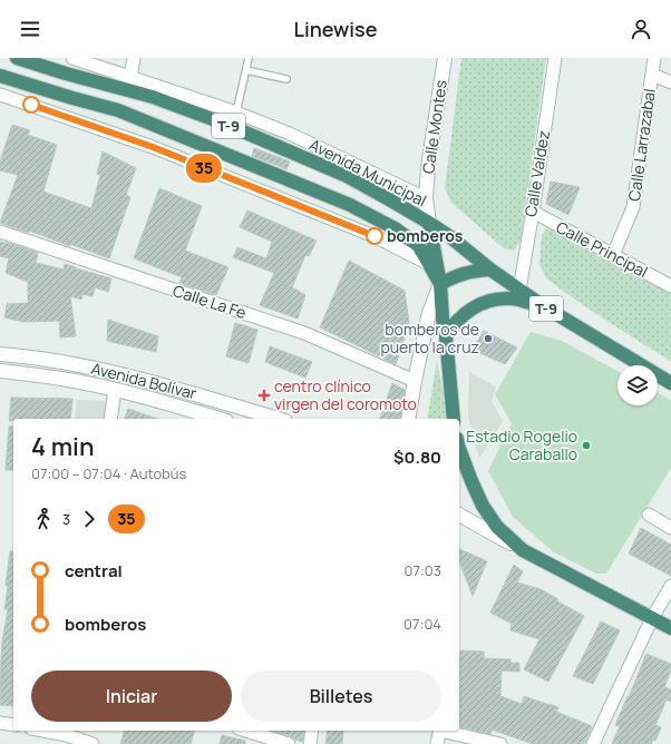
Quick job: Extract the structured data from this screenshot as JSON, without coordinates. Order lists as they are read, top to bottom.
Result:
{
  "streets": {
    "highway": ["T-9", "Avenida Municipal"],
    "street": [
      "Calle Montes",
      "Calle Larrazabal",
      "Calle Valdez",
      "Calle Principal",
      "Calle La Fe",
      "Avenida Bolívar"
    ]
  },
  "crossings": [
    ["T-9", "Calle Montes"],
    ["T-9", "Avenida Municipal"],
    ["Calle Montes", "Avenida Municipal"],
    ["Calle Larrazabal", "Calle Principal"],
    ["Avenida Municipal", "Calle Valdez"],
    ["Calle Valdez", "Calle Principal"]
  ],
  "places": {
    "other": ["bomberos", "bomberos de puerto la cruz", "Estadio Rogelio Caraballo"],
    "health": ["centro clínico virgen del coromoto"]
  },
  "lines": ["bus line 35"],
  "page": {
    "header": "Linewise",
    "on_map": "35",
    "heading": ["4 min", "07:00 – 07:04 · Autobús", "$0.80"],
    "legs": ["3", "35"],
    "list": [
      {
        "name": "central",
        "value": "07:03"
      },
      {
        "name": "bomberos",
        "value": "07:04"
      }
    ],
    "buttons": ["Iniciar", "Billetes"]
  }
}
